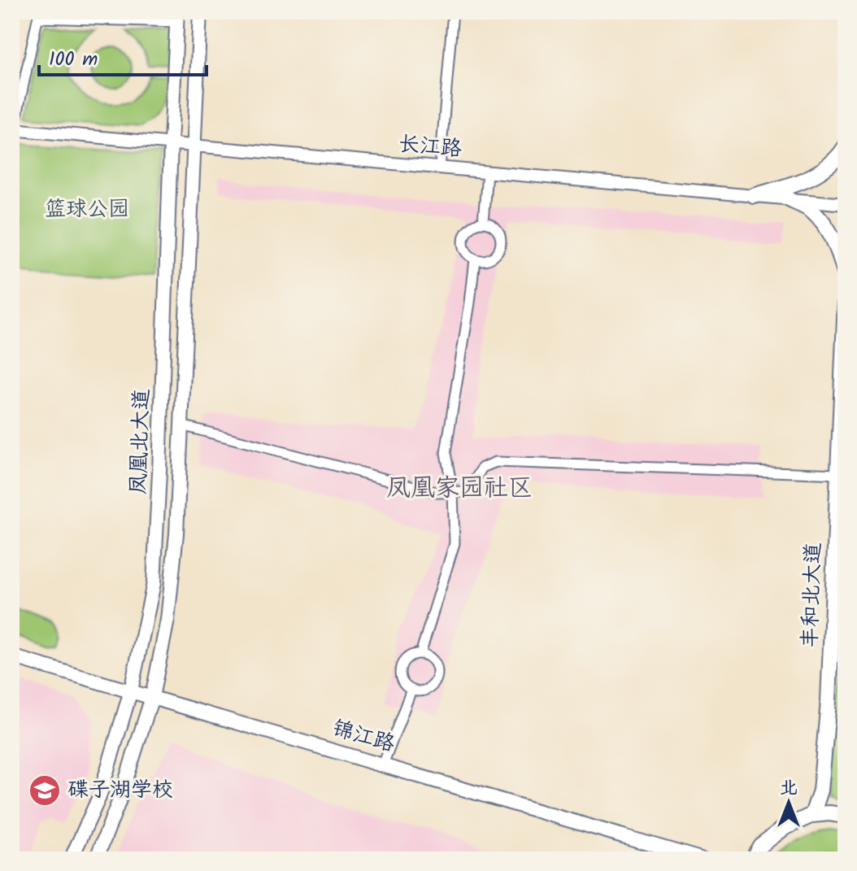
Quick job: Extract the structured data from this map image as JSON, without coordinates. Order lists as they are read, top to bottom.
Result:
{
  "streets": {
    "highway": ["丰和北大道"],
    "main road": ["凤凰北大道", "锦江路"],
    "street": ["长江路"]
  },
  "crossings": [
    ["长江路", "凤凰北大道"],
    ["凤凰北大道", "锦江路"]
  ],
  "districts": ["凤凰家园社区"],
  "parks": ["篮球公园"],
  "places": {
    "school or university": ["碟子湖学校"]
  },
  "scale_bar": "100 m",
  "north": "top"
}
